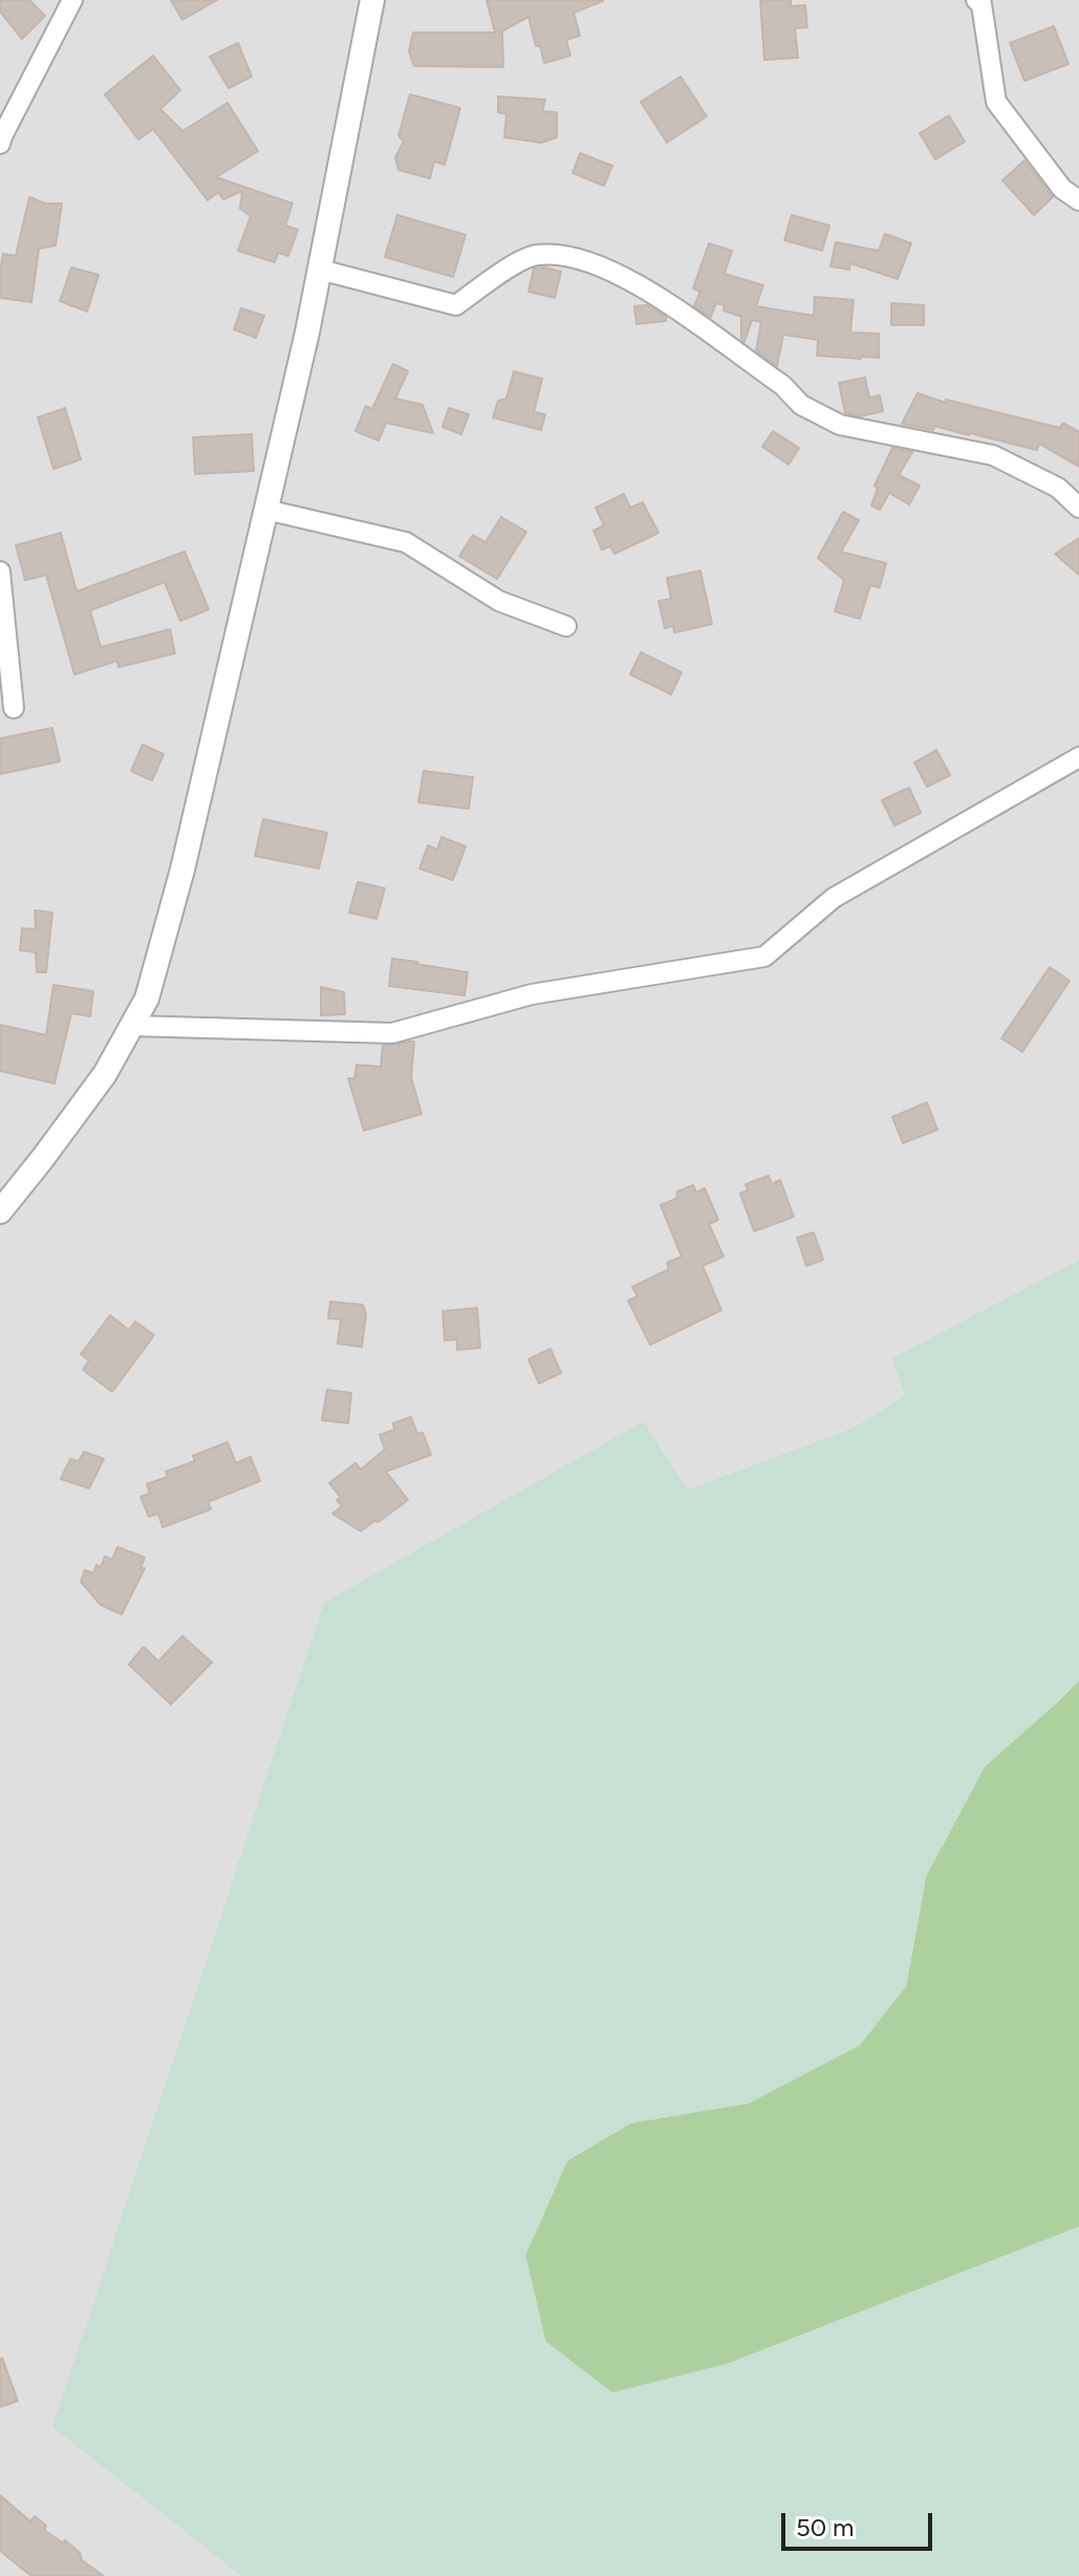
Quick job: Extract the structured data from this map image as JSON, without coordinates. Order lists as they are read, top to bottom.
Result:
{
  "scale_bar": "50 m"
}
